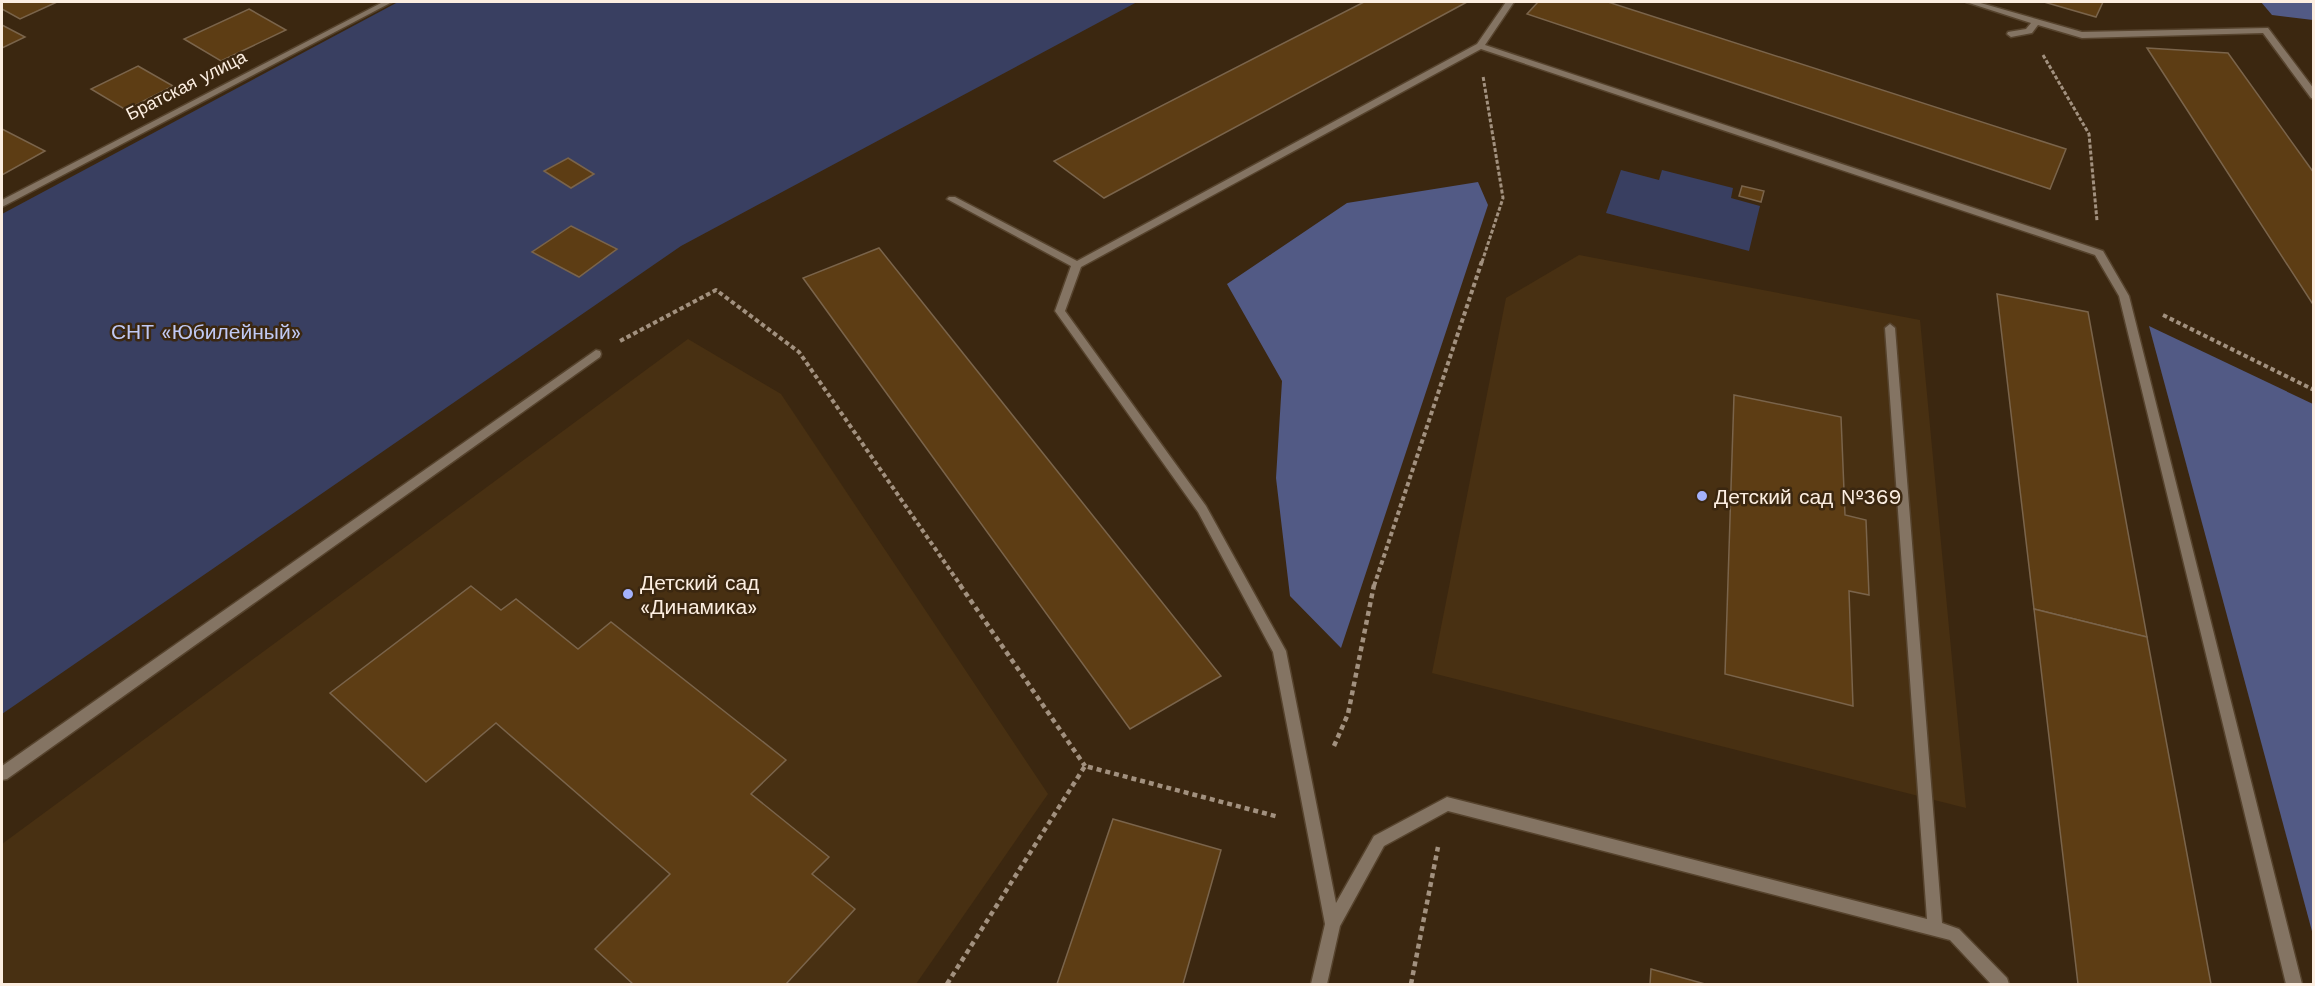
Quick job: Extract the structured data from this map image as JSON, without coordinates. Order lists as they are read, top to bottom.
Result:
{
  "streets": {
    "street": ["Братская улица"]
  },
  "parks": ["СНТ «Юбилейный»"],
  "places": ["Детский сад №369", "Детский сад «Динамика»"]
}
